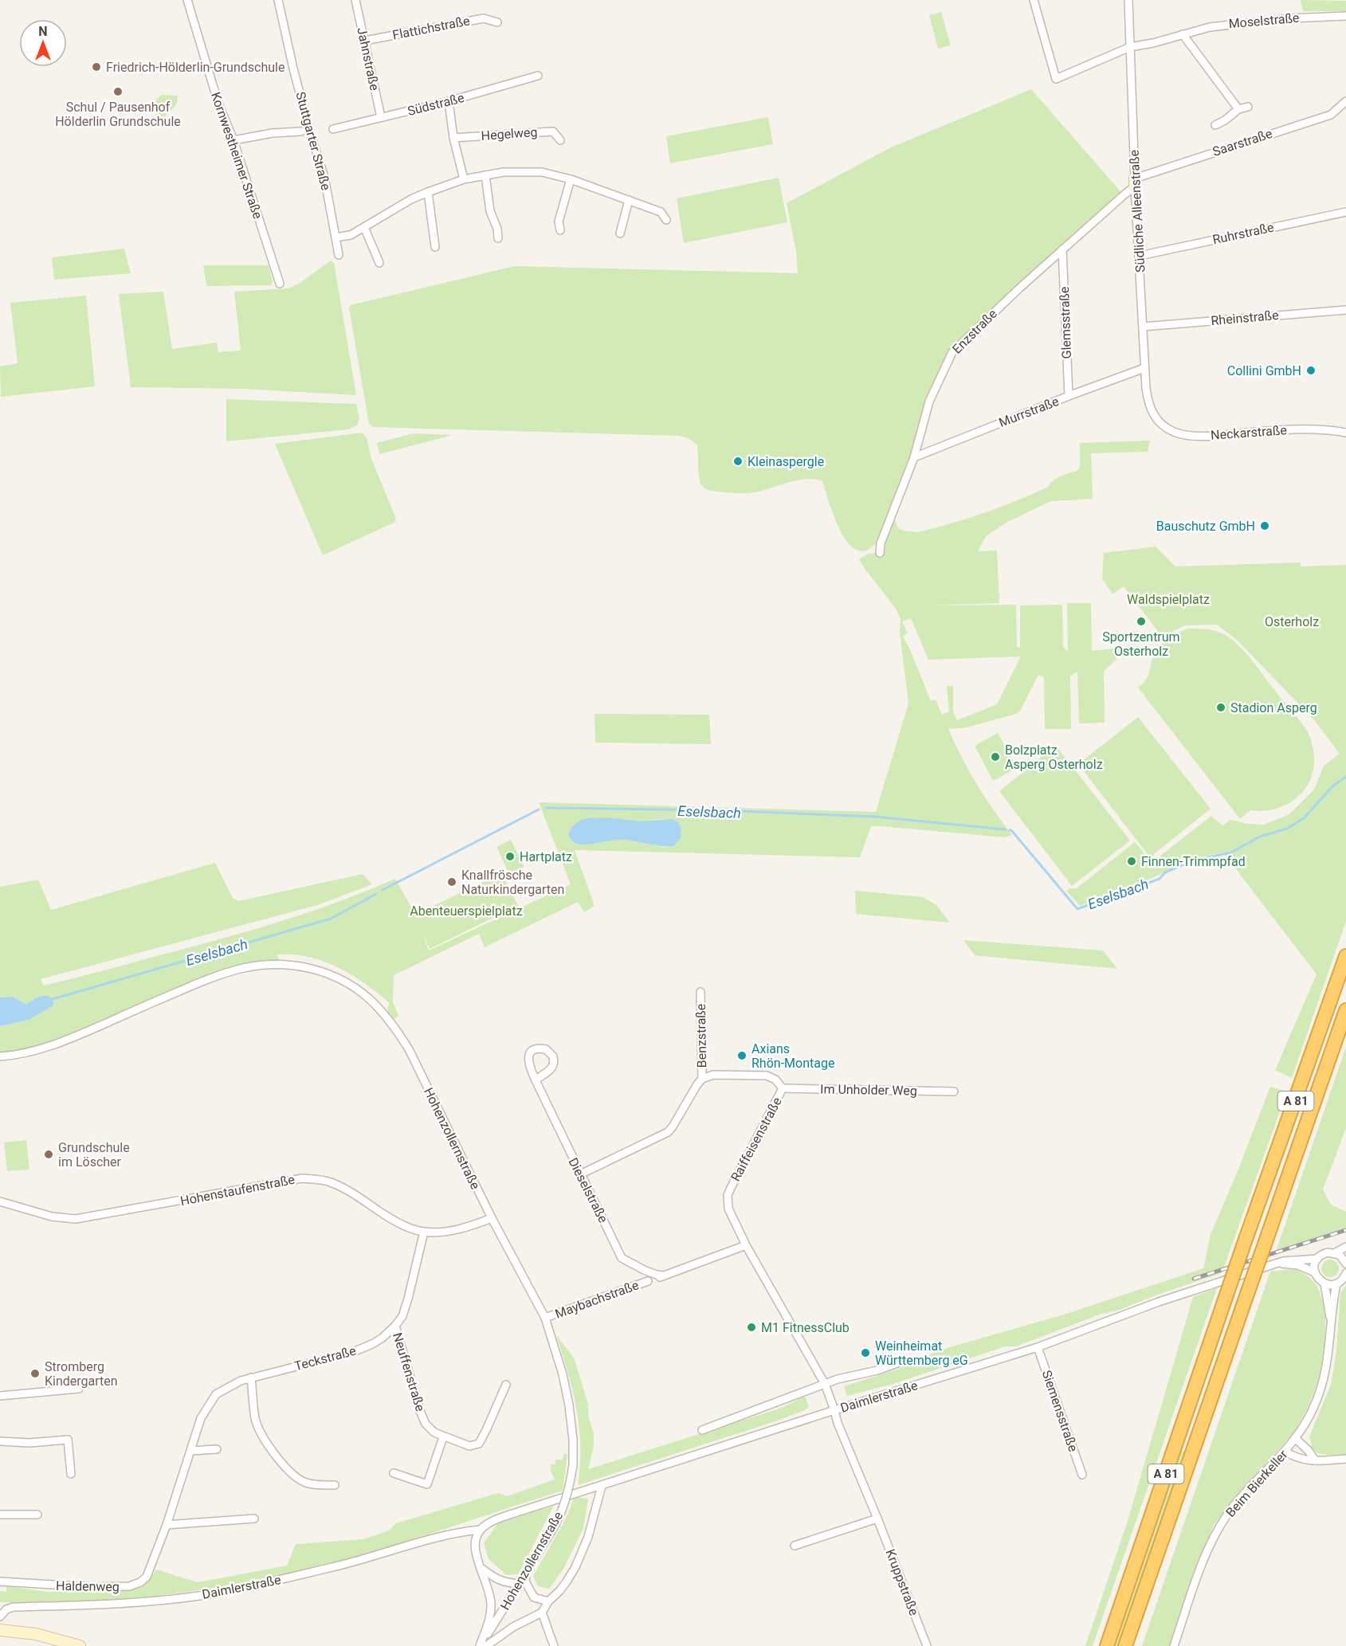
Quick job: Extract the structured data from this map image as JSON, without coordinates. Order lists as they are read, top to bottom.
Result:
{
  "streets": {
    "highway": ["A 81"],
    "street": [
      "Moselstraße",
      "Flattichstraße",
      "Jahnstraße",
      "Südstraße",
      "Hegelweg",
      "Stuttgarter Straße",
      "Saarstraße",
      "Kornwestheimer Straße",
      "Südliche Alleenstraße",
      "Ruhrstraße",
      "Rheinstraße",
      "Glemsstraße",
      "Enzstraße",
      "Murrstraße",
      "Neckarstraße",
      "Benzstraße",
      "Im Unholder Weg",
      "Hohenzollernstraße",
      "Raiffeisenstraße",
      "Hohenstaufenstraße",
      "Dieselstraße",
      "Maybachstraße",
      "Teckstraße",
      "Neuffenstraße",
      "Daimlerstraße",
      "Siemensstraße",
      "Beim Bierkeller",
      "Kruppstraße",
      "Haldenweg"
    ]
  },
  "crossings": [
    ["Moselstraße", "Südliche Alleenstraße"],
    ["Flattichstraße", "Jahnstraße"],
    ["Jahnstraße", "Südstraße"],
    ["Saarstraße", "Südliche Alleenstraße"],
    ["Saarstraße", "Enzstraße"],
    ["Südliche Alleenstraße", "Ruhrstraße"],
    ["Südliche Alleenstraße", "Rheinstraße"],
    ["Südliche Alleenstraße", "Enzstraße"],
    ["Südliche Alleenstraße", "Murrstraße"],
    ["Südliche Alleenstraße", "Neckarstraße"],
    ["Glemsstraße", "Enzstraße"],
    ["Glemsstraße", "Murrstraße"],
    ["Enzstraße", "Murrstraße"],
    ["Benzstraße", "Raiffeisenstraße"],
    ["Im Unholder Weg", "Raiffeisenstraße"],
    ["Hohenzollernstraße", "Hohenstaufenstraße"],
    ["Hohenzollernstraße", "Maybachstraße"],
    ["Raiffeisenstraße", "Maybachstraße"],
    ["Raiffeisenstraße", "Daimlerstraße"],
    ["Raiffeisenstraße", "Kruppstraße"],
    ["Hohenstaufenstraße", "Teckstraße"],
    ["Dieselstraße", "Maybachstraße"],
    ["Teckstraße", "Neuffenstraße"],
    ["Teckstraße", "Haldenweg"],
    ["Daimlerstraße", "Siemensstraße"]
  ],
  "water": ["Eselsbach"],
  "parks": ["Waldspielplatz", "Osterholz", "Abenteuerspielplatz"],
  "places": [
    "Friedrich-Hölderlin-Grundschule",
    "Schul / Pausenhof Hölderlin Grundschule",
    "Collini GmbH",
    "Kleinaspergle",
    "Bauschutz GmbH",
    "Sportzentrum Osterholz",
    "Stadion Asperg",
    "Bolzplatz Asperg Osterholz",
    "Hartplatz",
    "Finnen-Trimmpfad",
    "Knallfrösche Naturkindergarten",
    "Axians Rhön-Montage",
    "Grundschule im Löscher",
    "M1 FitnessClub",
    "Weinheimat Württemberg eG",
    "Stromberg Kindergarten"
  ],
  "north": "top"
}
